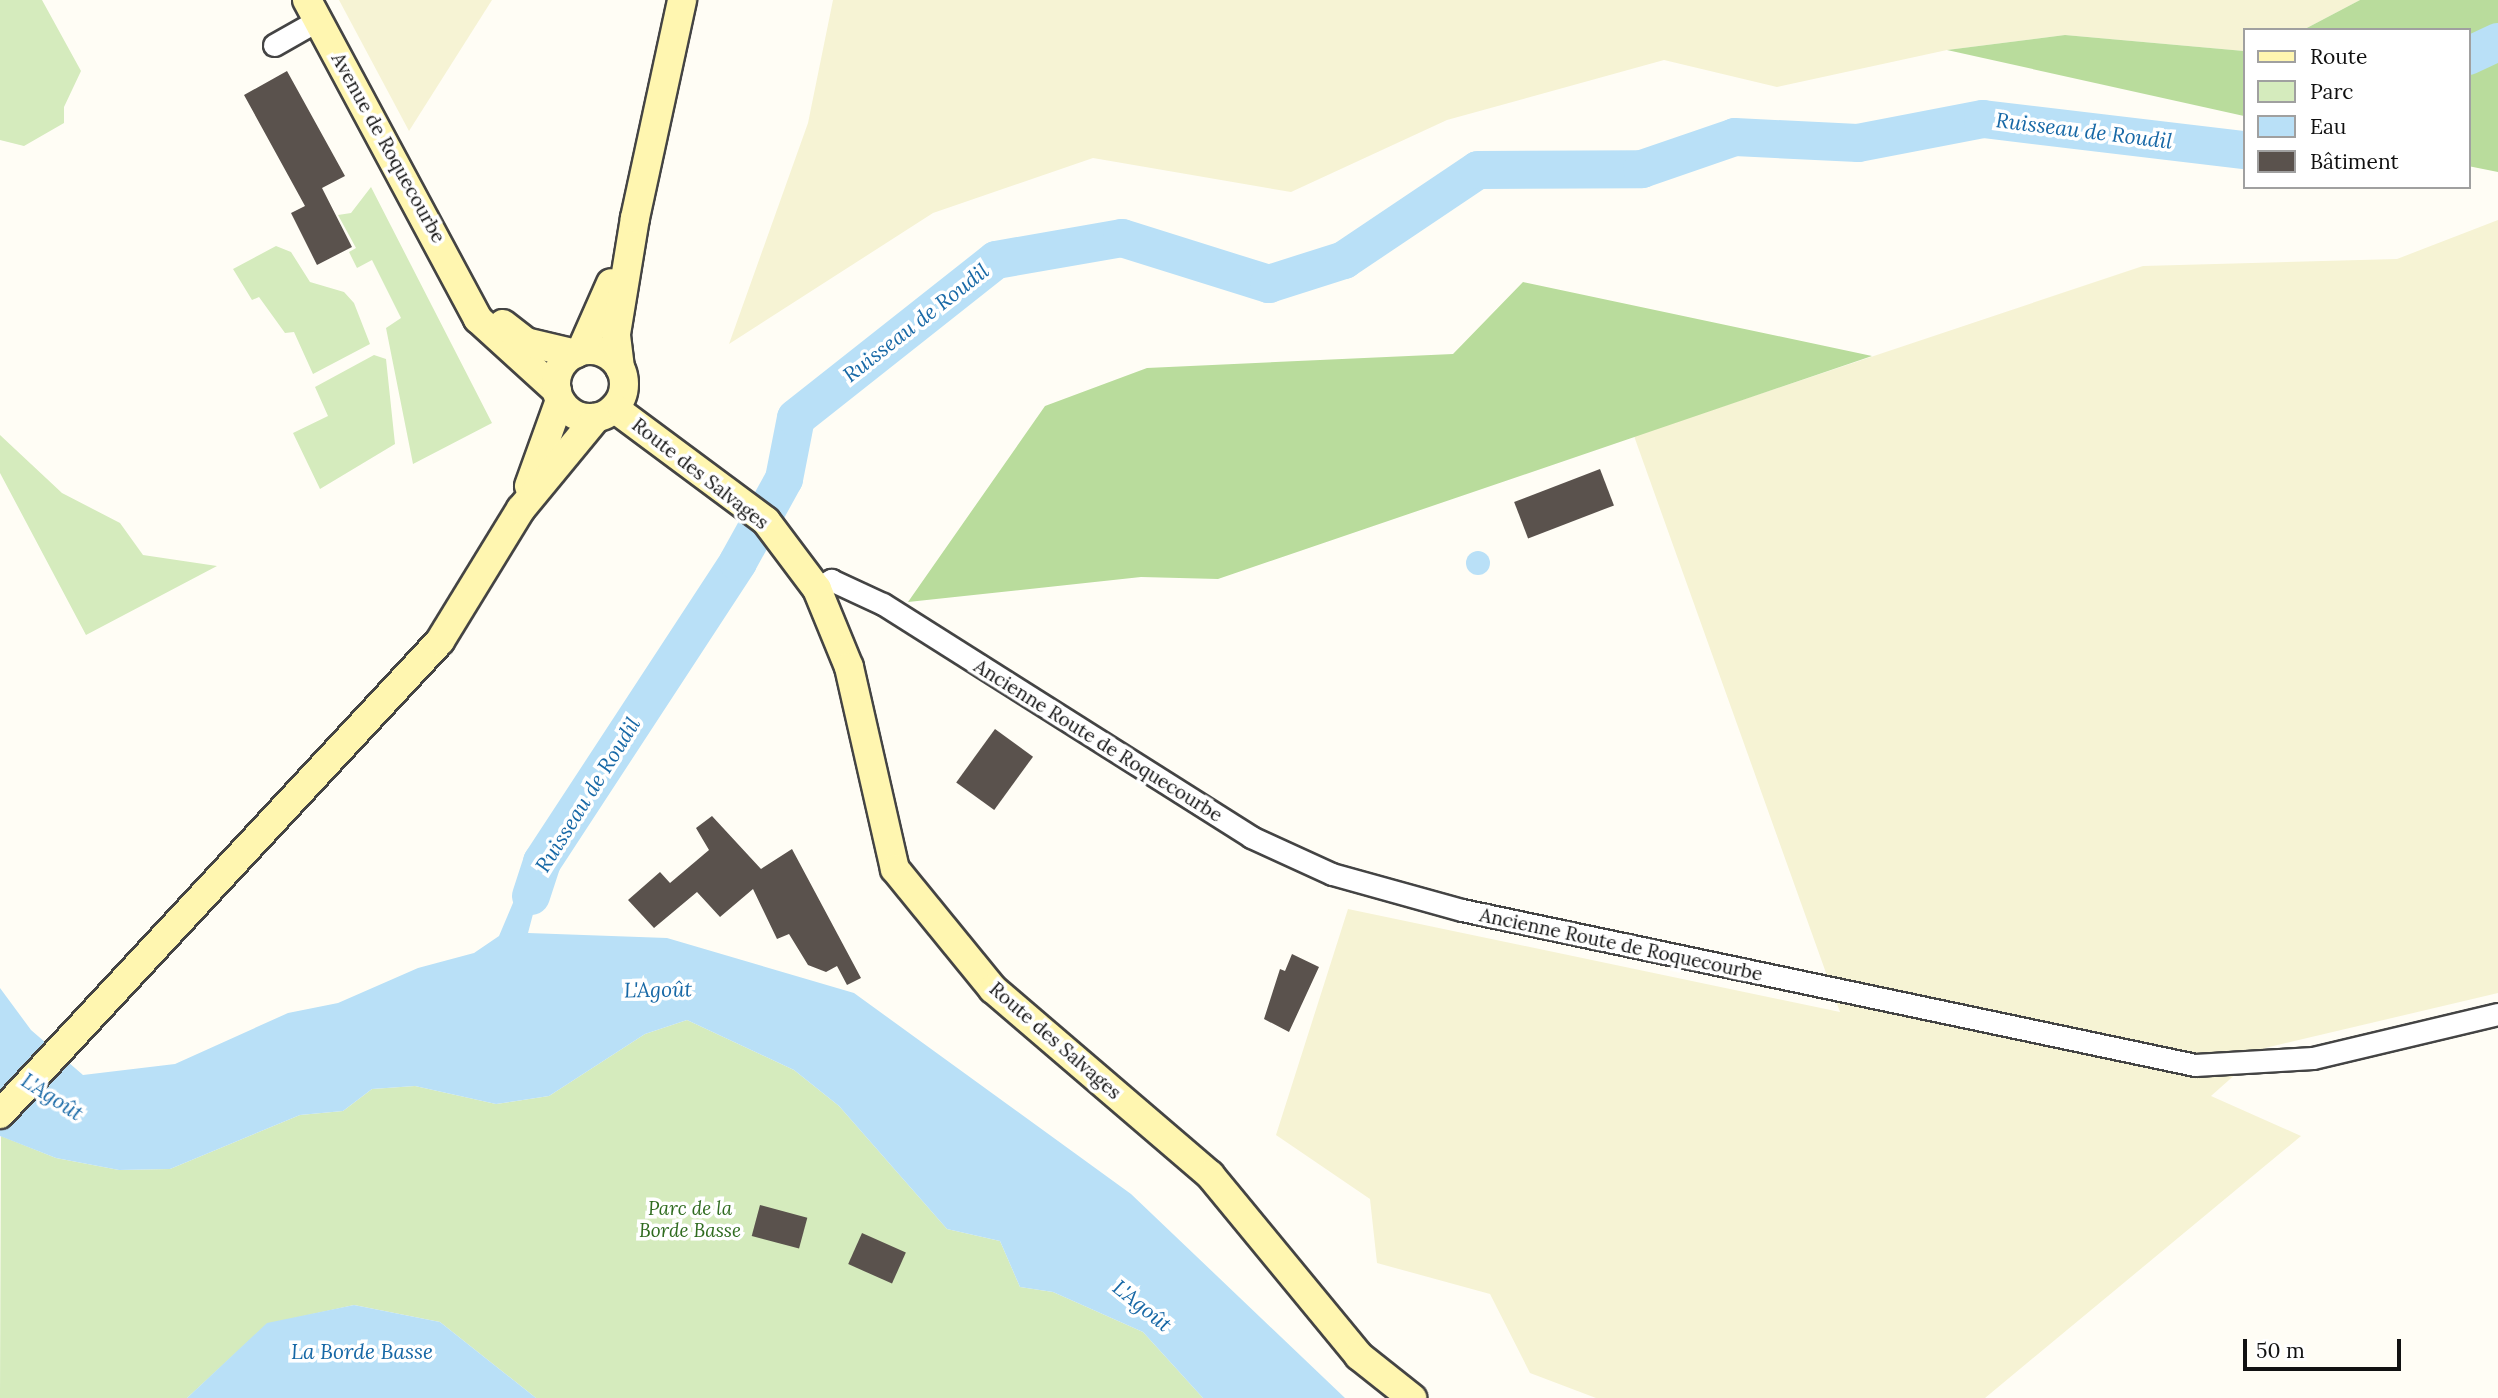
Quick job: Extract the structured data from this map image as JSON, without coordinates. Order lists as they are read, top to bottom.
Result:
{
  "streets": {
    "main road": ["Avenue de Roquecourbe", "Route des Salvages"],
    "street": ["Ancienne Route de Roquecourbe"]
  },
  "crossings": [
    ["Avenue de Roquecourbe", "Route des Salvages"],
    ["Route des Salvages", "Ancienne Route de Roquecourbe"]
  ],
  "water": ["Ruisseau de Roudil", "L'Agoût", "La Borde Basse"],
  "parks": ["Parc de la Borde Basse"],
  "legend": [
    "Route",
    "Parc",
    "Eau",
    "Bâtiment"
  ],
  "scale_bar": "50 m"
}
